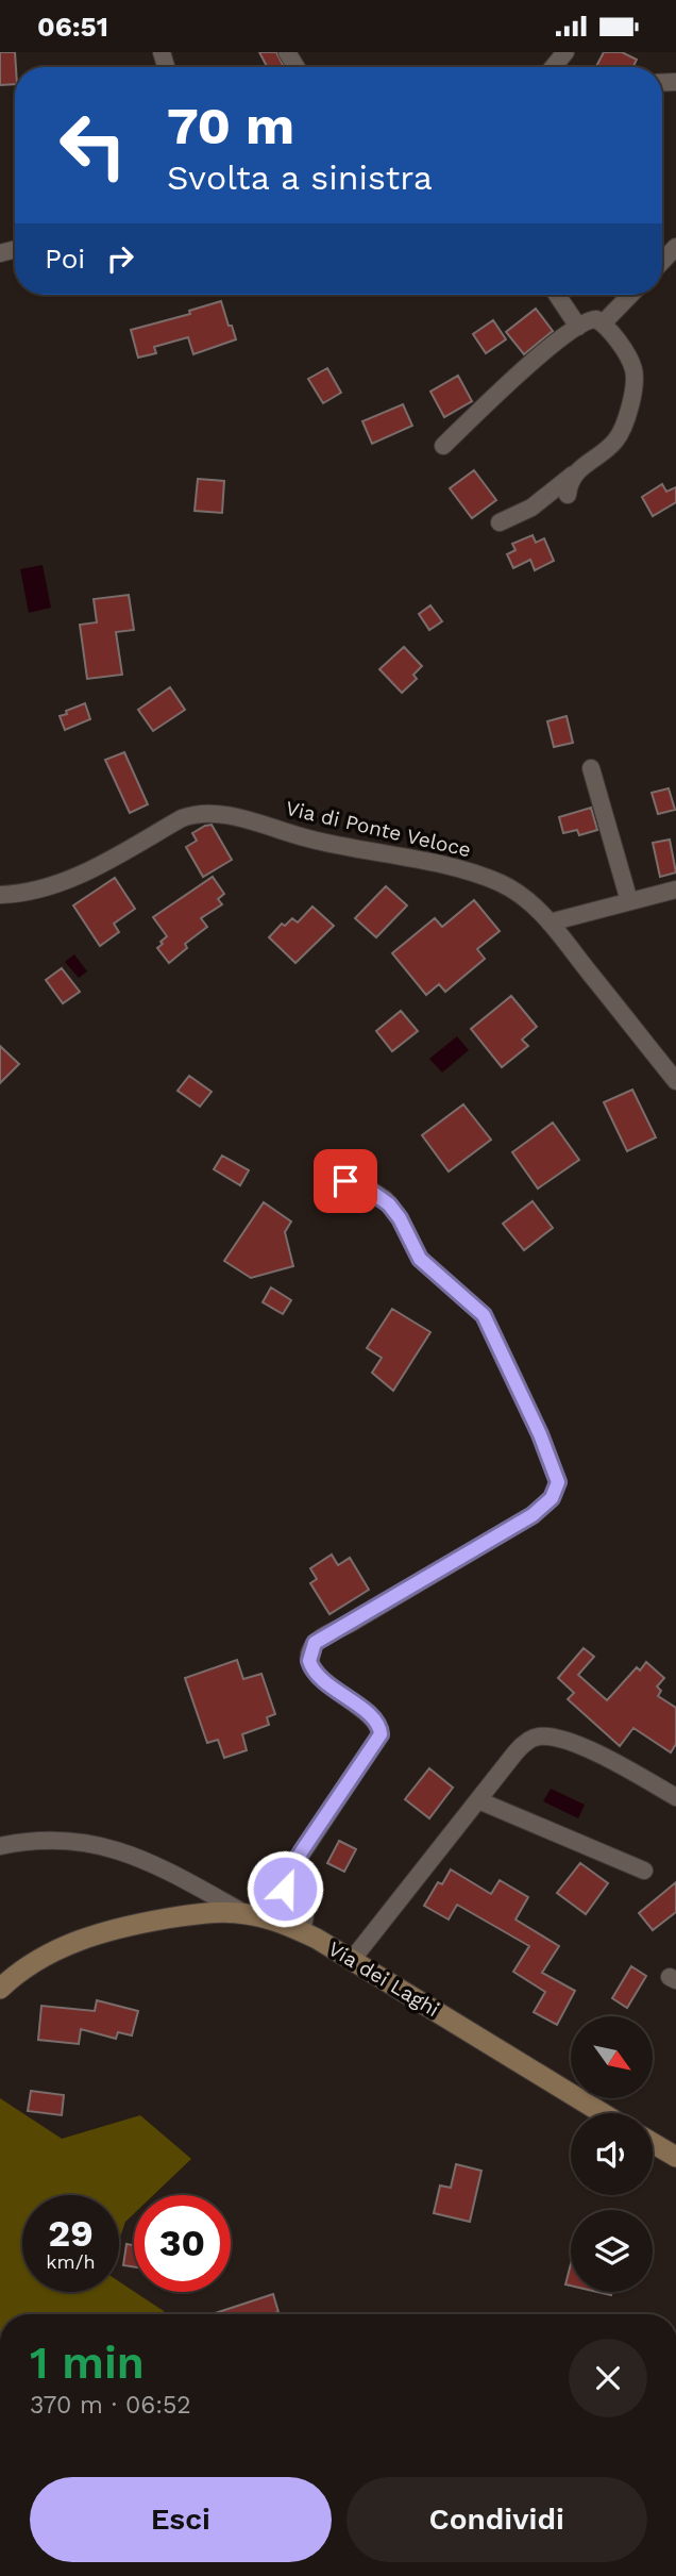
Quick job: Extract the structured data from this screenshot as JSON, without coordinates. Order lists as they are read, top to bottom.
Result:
{
  "streets": {
    "main road": ["Via dei Laghi"],
    "street": ["Via di Ponte Veloce"]
  },
  "north": "bottom right",
  "page": {
    "status": "06:51",
    "turn": ["70 m", "Svolta a sinistra"],
    "then": "Poi",
    "speed": "29 km/h",
    "limit": "30",
    "heading": ["1 min", "370 m · 06:52"],
    "buttons": ["Esci", "Condividi"]
  }
}
